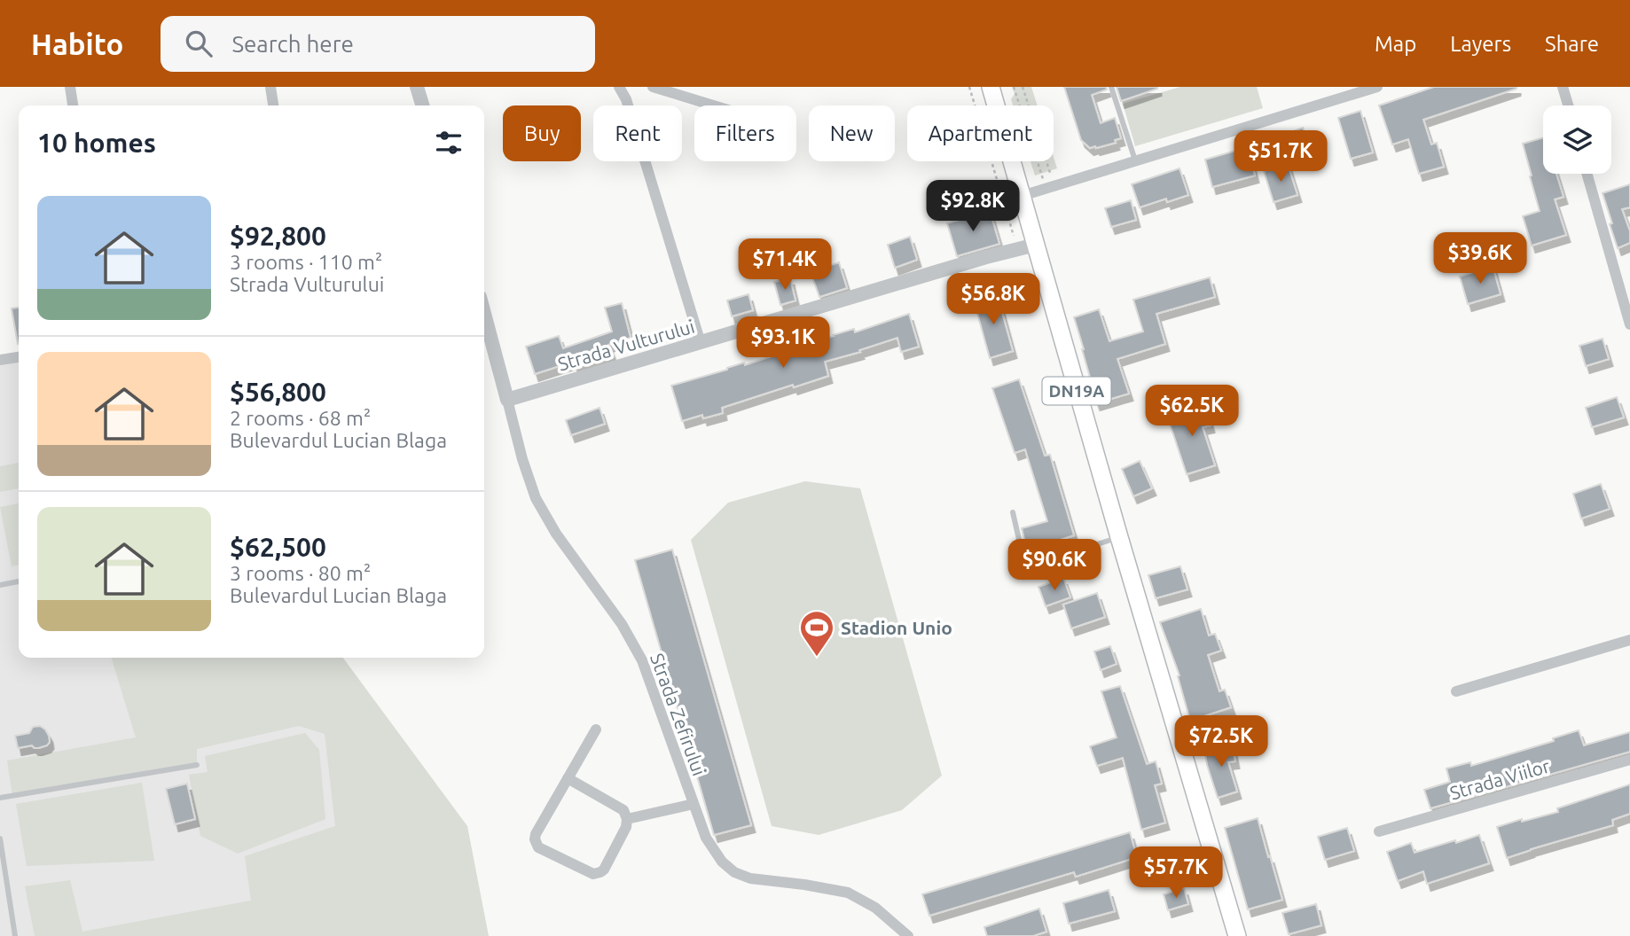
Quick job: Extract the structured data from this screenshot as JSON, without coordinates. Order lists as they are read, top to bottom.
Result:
{
  "streets": {
    "main road": ["DN19A"],
    "street": ["Strada Vulturului", "Strada Zefirului", "Strada Viilor"]
  },
  "crossings": [
    ["Strada Vulturului", "DN19A"],
    ["Strada Vulturului", "Strada Zefirului"]
  ],
  "places": {
    "sports": ["Stadion Unio"]
  },
  "page": {
    "header": "Habito",
    "search": "Search here",
    "nav": ["Map", "Layers", "Share"],
    "chip": [
      "Buy",
      "Rent",
      "Filters",
      "New",
      "Apartment"
    ],
    "heading": "10 homes",
    "price": [
      "$51.7K",
      "$92.8K",
      "$39.6K",
      "$71.4K",
      "$56.8K",
      "$93.1K",
      "$62.5K",
      "$90.6K",
      "$72.5K",
      "$57.7K"
    ],
    "list": [
      {
        "name": "$92,800",
        "note": "3 rooms · 110 m² · Strada Vulturului"
      },
      {
        "name": "$56,800",
        "note": "2 rooms · 68 m² · Bulevardul Lucian Blaga"
      },
      {
        "name": "$62,500",
        "note": "3 rooms · 80 m² · Bulevardul Lucian Blaga"
      }
    ]
  }
}
